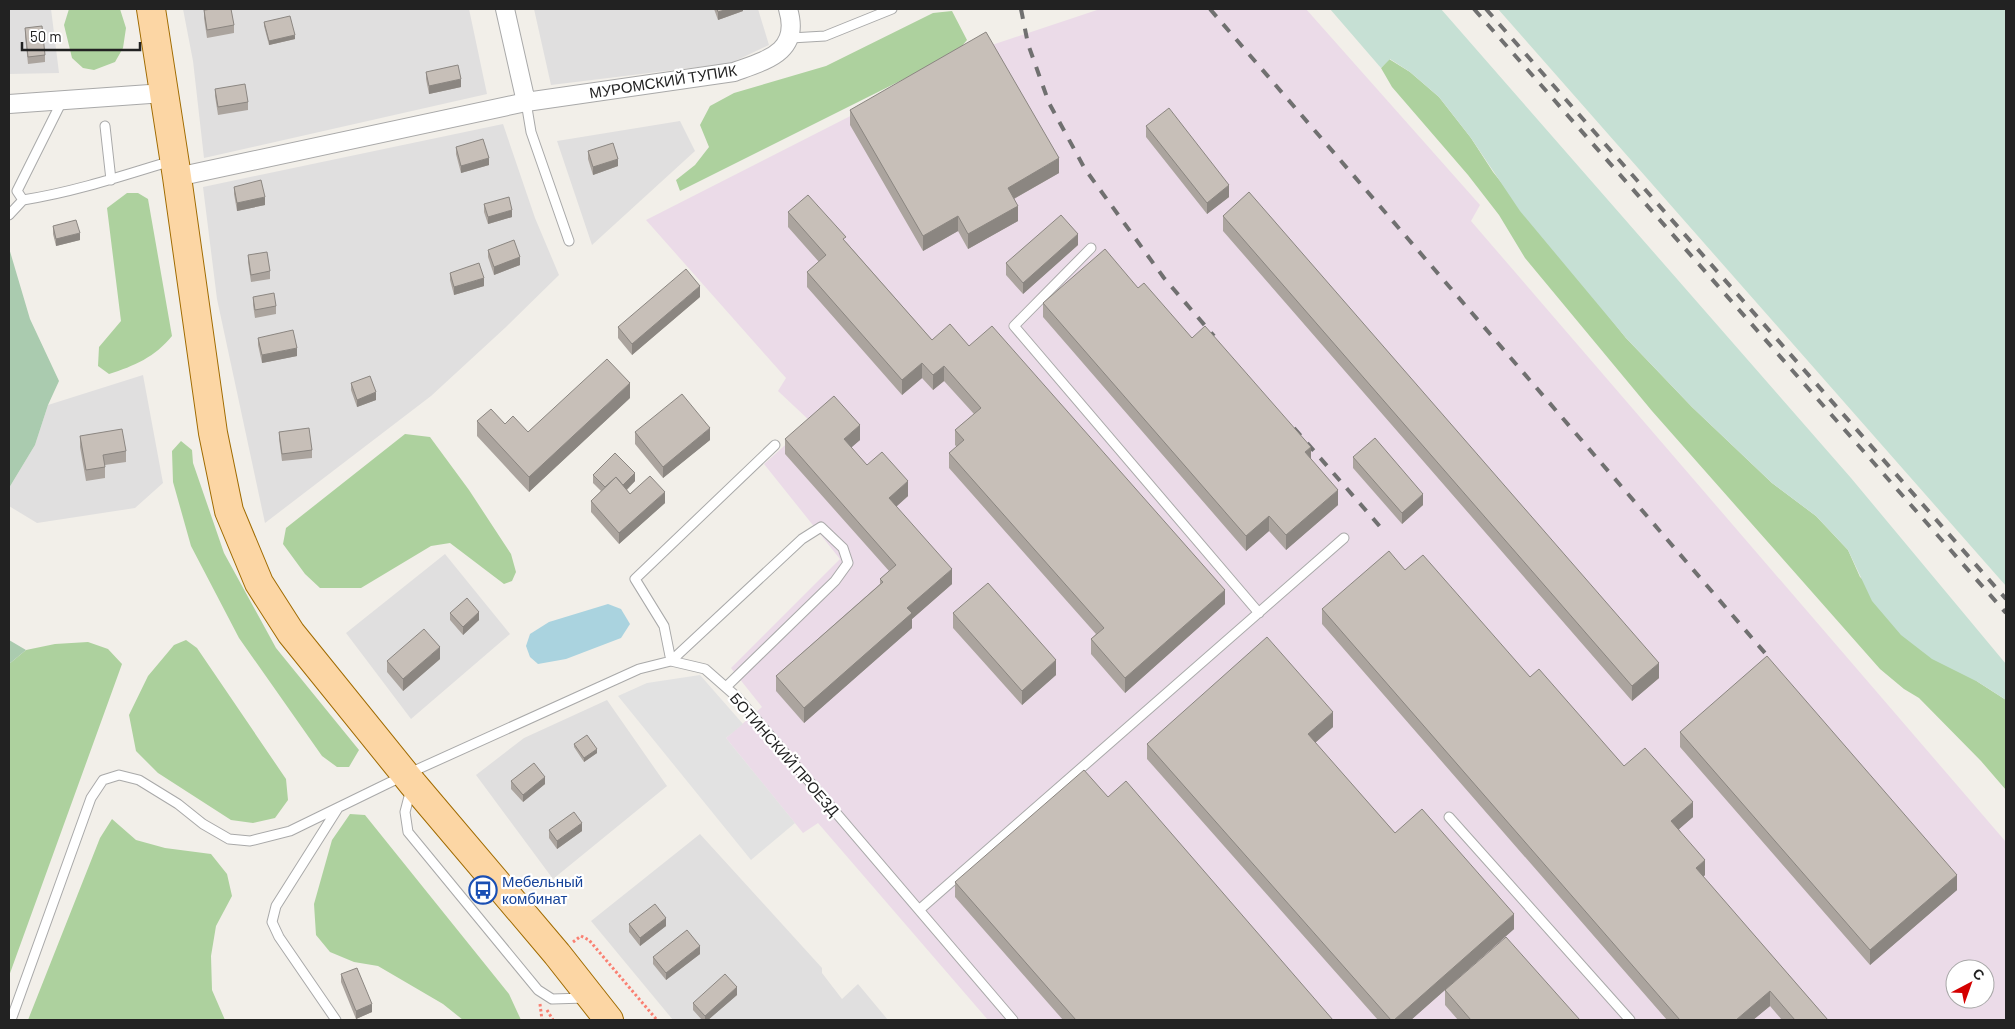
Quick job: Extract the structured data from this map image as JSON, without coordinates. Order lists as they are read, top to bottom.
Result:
{
  "streets": {
    "street": ["МУРОМСКИЙ ТУПИК"],
    "lane": ["БОТИНСКИЙ ПРОЕЗД"]
  },
  "places": {
    "bus stop": ["Мебельный комбинат"]
  },
  "scale_bar": "50 m",
  "north": "top right"
}
